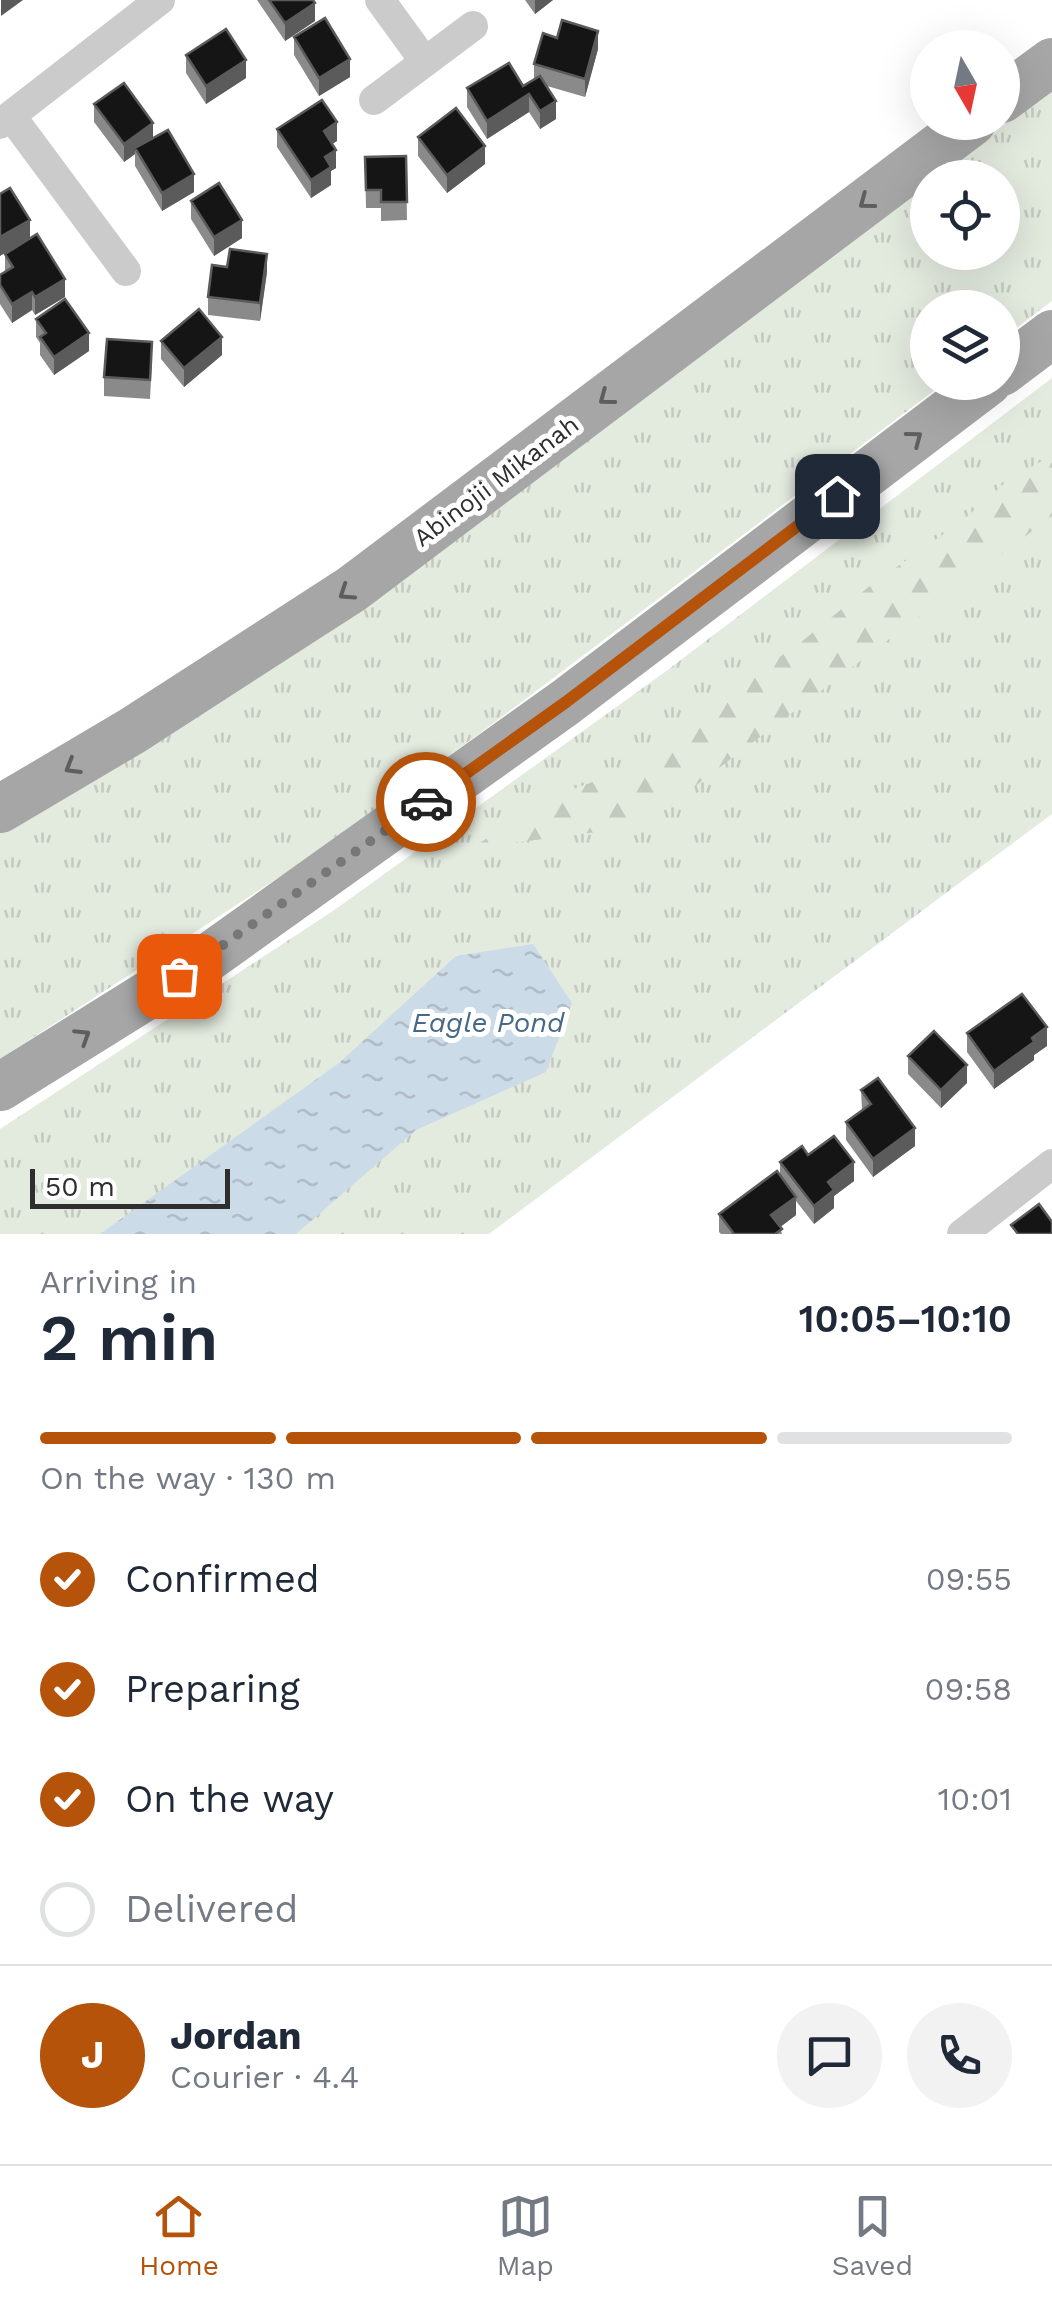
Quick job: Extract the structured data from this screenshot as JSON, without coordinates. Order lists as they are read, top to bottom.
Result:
{
  "streets": {
    "main road": ["Abinojii Mikanah"]
  },
  "water": ["Eagle Pond"],
  "scale_bar": "50 m",
  "north": "bottom",
  "page": {
    "scale": "50 m",
    "heading": ["2 min", "Arriving in", "10:05–10:10"],
    "panel": ["Jordan", "Courier · 4.4"],
    "bar": "On the way · 130 m",
    "list": [
      ["Confirmed", "09:55"],
      ["Preparing", "09:58"],
      ["On the way", "10:01"],
      "Delivered"
    ],
    "round": "J",
    "tabs": ["Home", "Map", "Saved"]
  }
}
